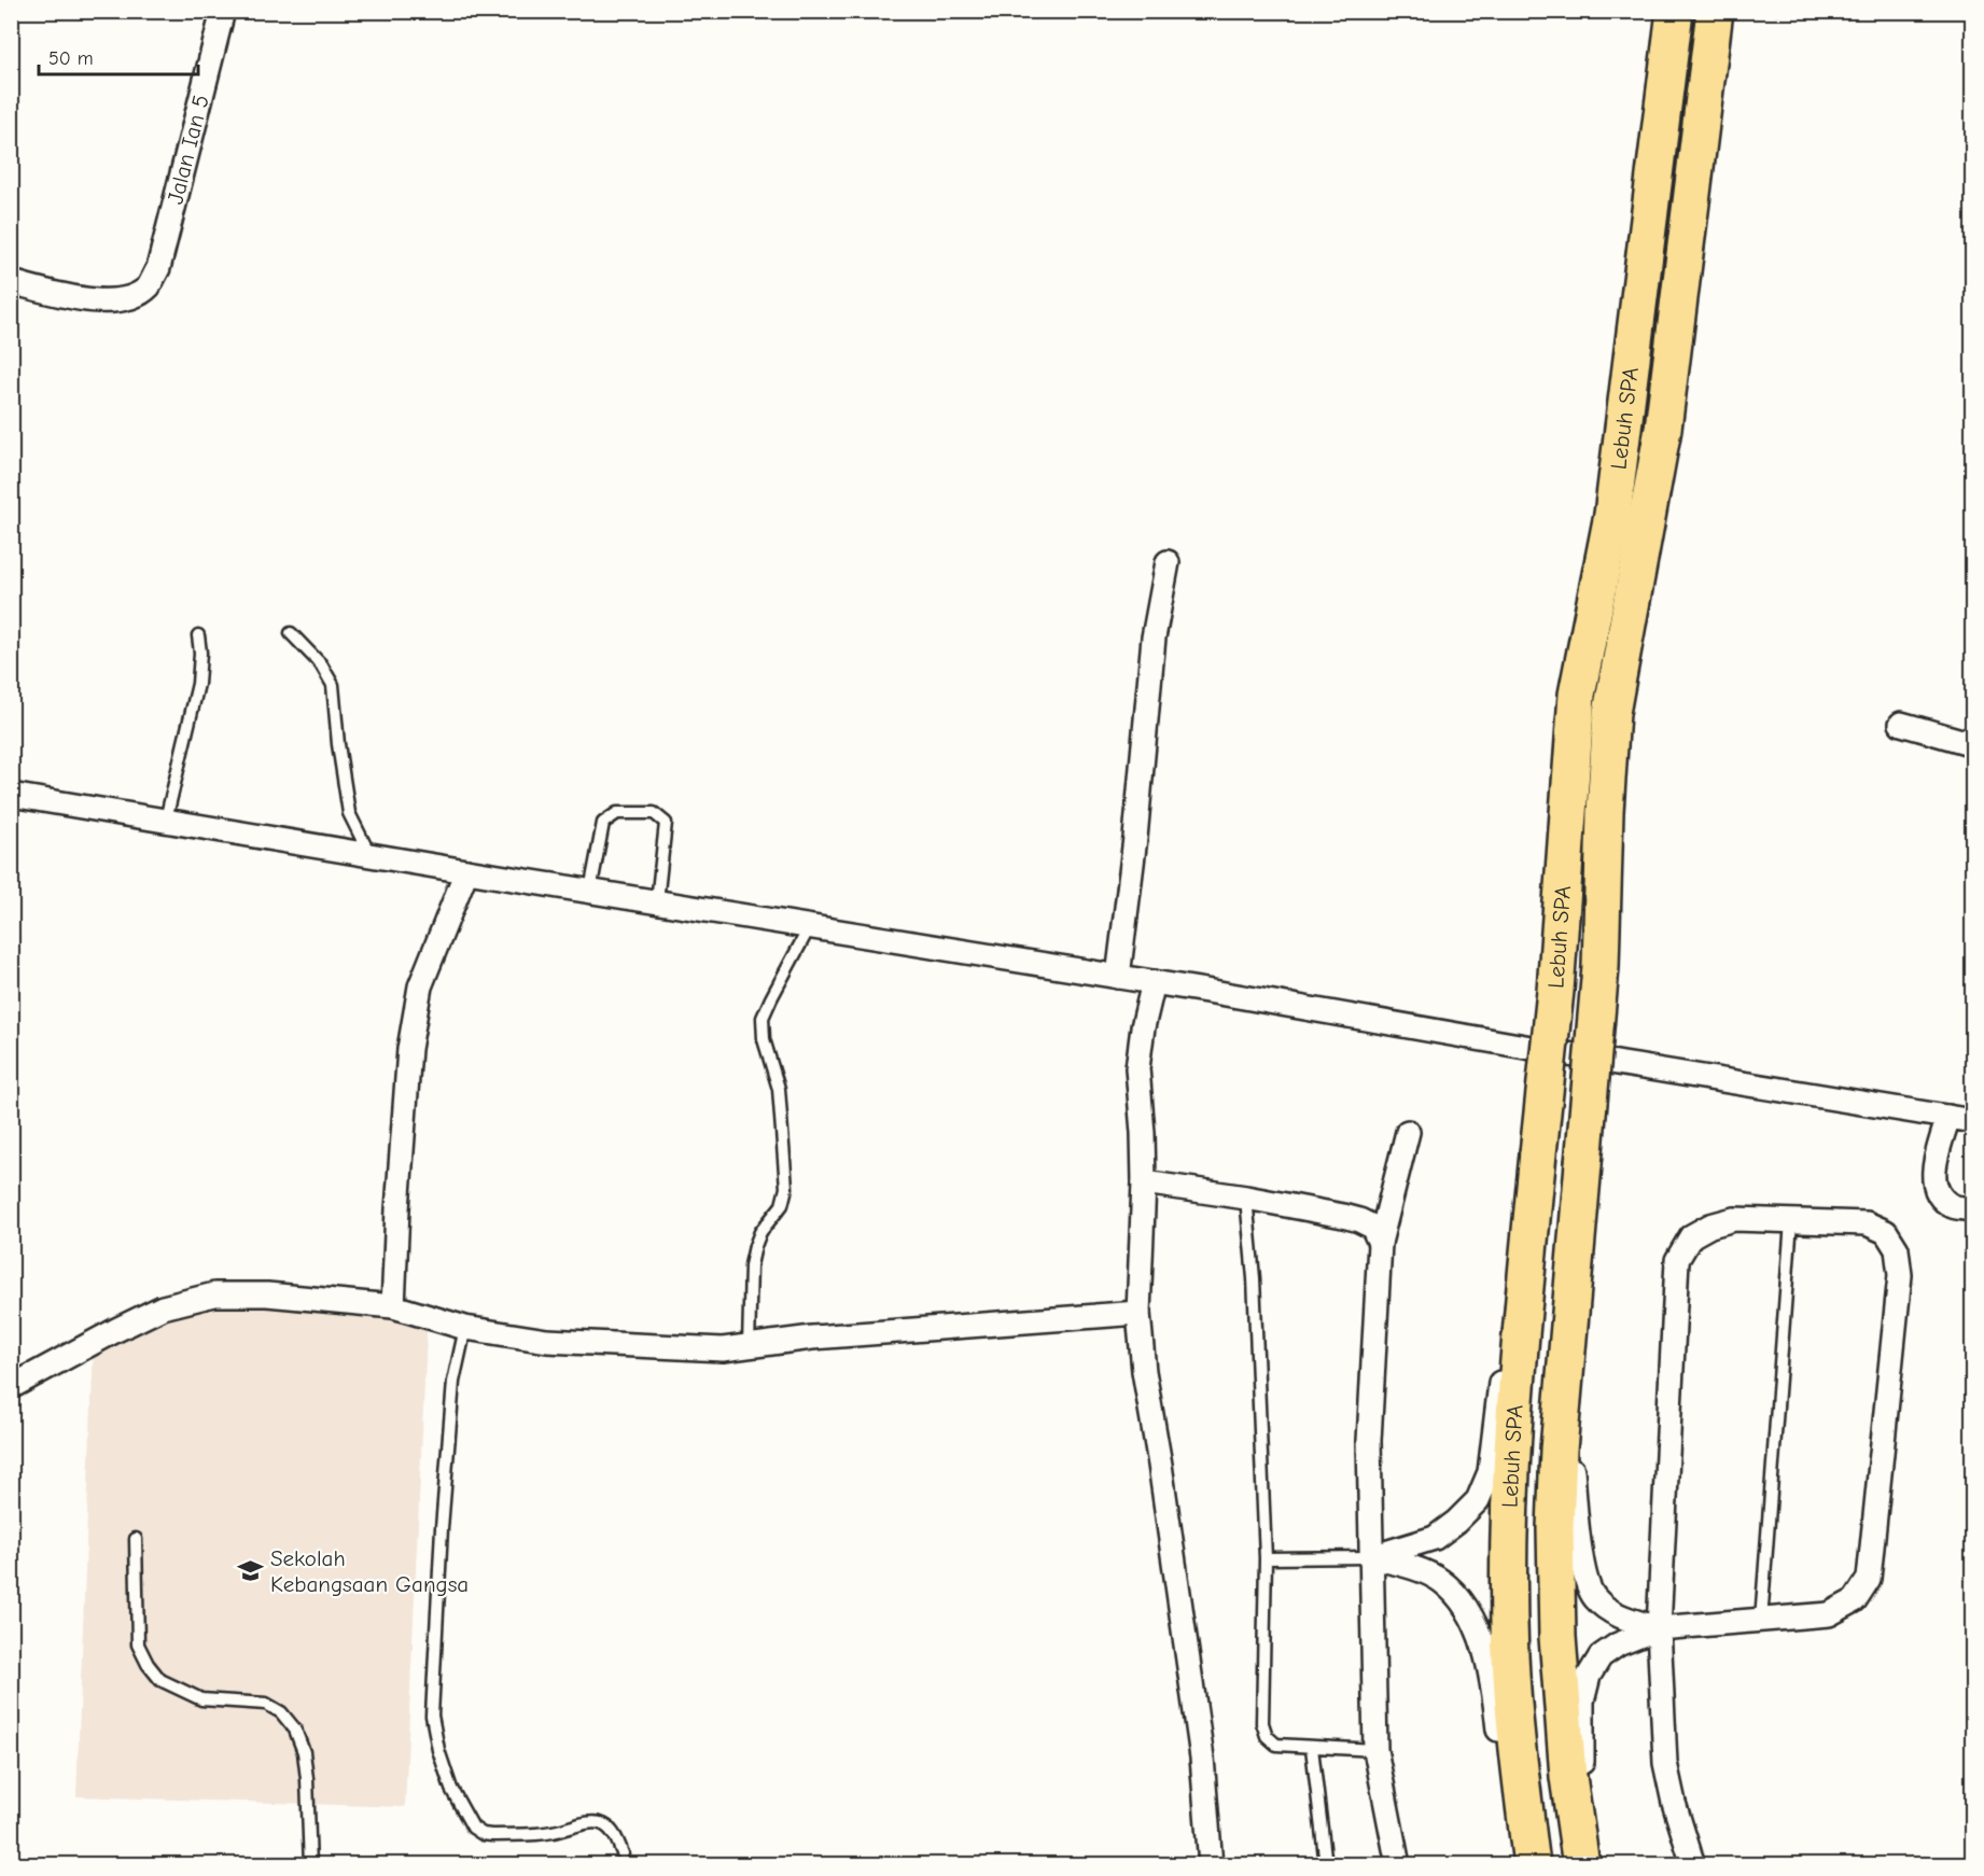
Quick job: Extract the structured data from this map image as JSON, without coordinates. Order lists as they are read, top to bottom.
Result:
{
  "streets": {
    "highway": ["Lebuh SPA"],
    "street": ["Jalan Ian 5"]
  },
  "places": {
    "school or university": ["Sekolah Kebangsaan Gangsa"]
  },
  "scale_bar": "50 m"
}
